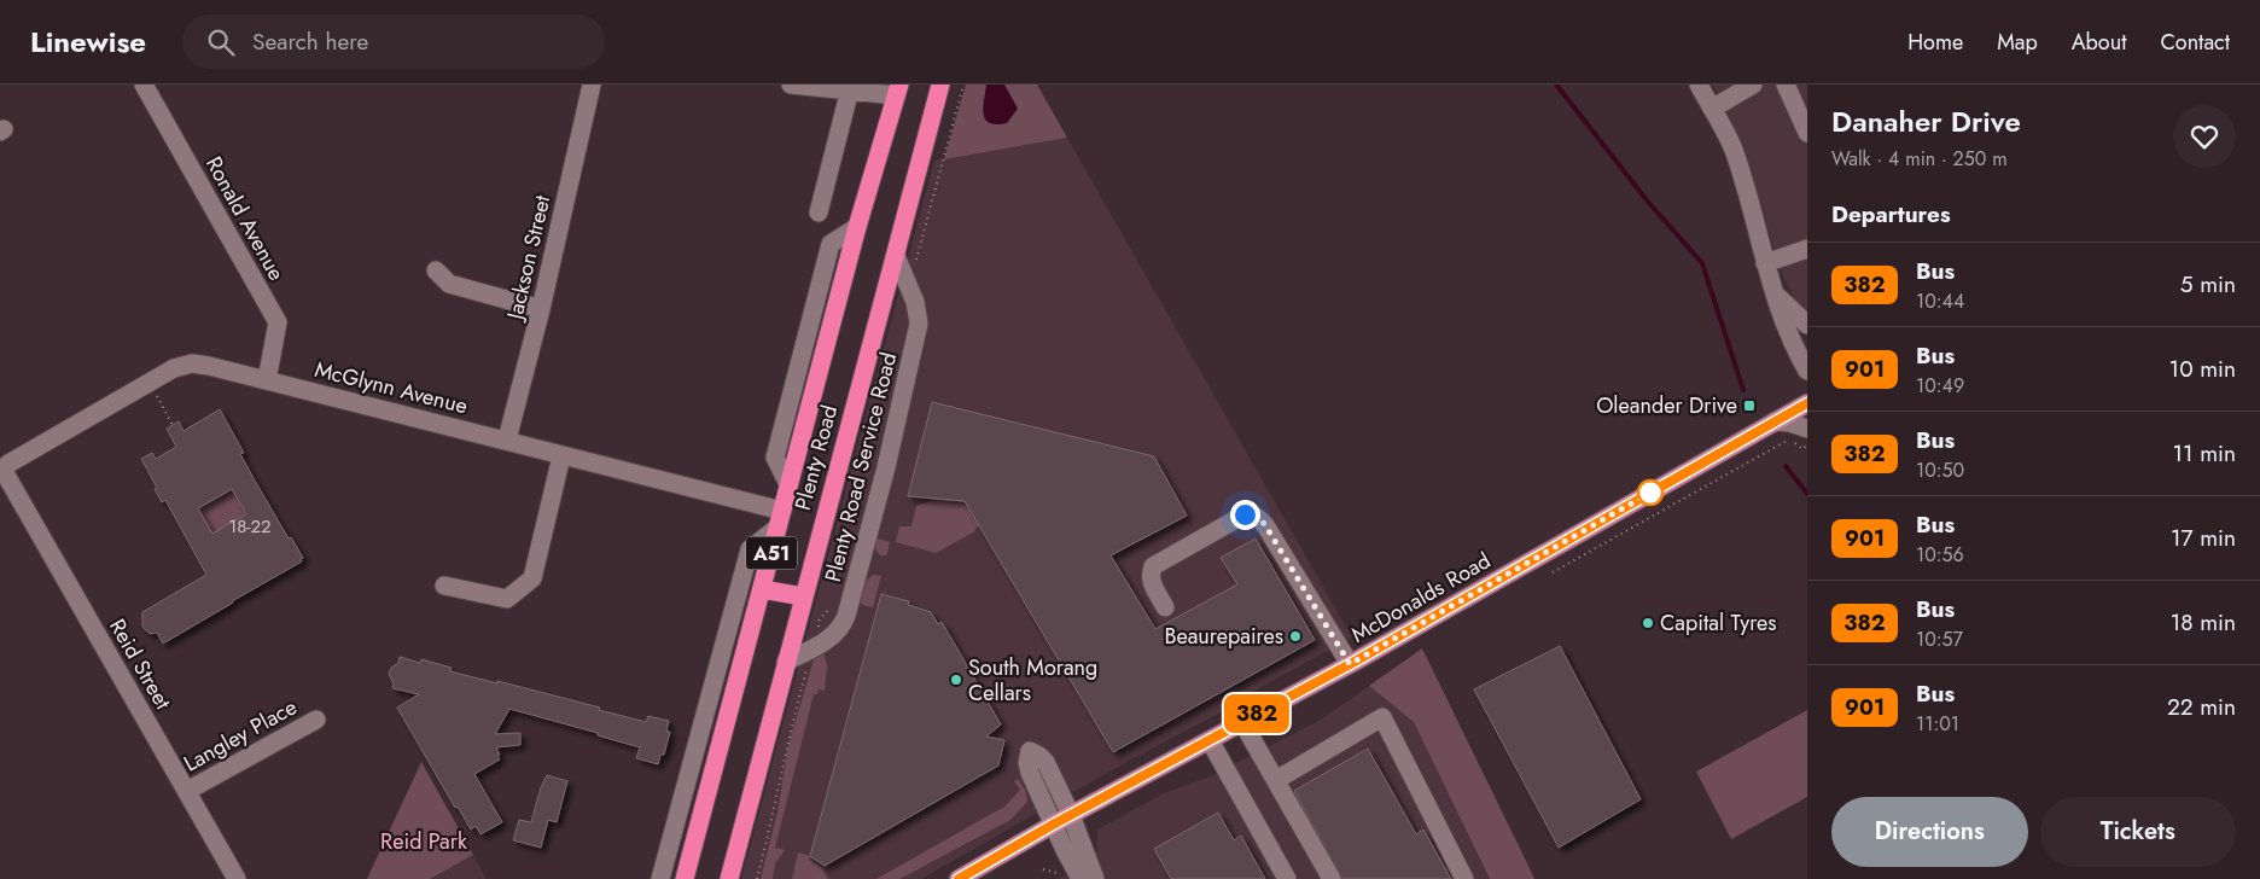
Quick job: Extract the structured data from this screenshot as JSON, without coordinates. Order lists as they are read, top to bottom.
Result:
{
  "streets": {
    "highway": ["Plenty Road", "A51"],
    "main road": ["McDonalds Road"],
    "street": [
      "Ronald Avenue",
      "Jackson Street",
      "McGlynn Avenue",
      "Plenty Road Service Road",
      "Reid Street",
      "Langley Place"
    ]
  },
  "crossings": [
    ["Ronald Avenue", "McGlynn Avenue"],
    ["Jackson Street", "McGlynn Avenue"],
    ["McGlynn Avenue", "Plenty Road"],
    ["McGlynn Avenue", "Reid Street"],
    ["Plenty Road", "Plenty Road Service Road"],
    ["Reid Street", "Langley Place"]
  ],
  "parks": ["Reid Park"],
  "places": {
    "transit": ["Oleander Drive"],
    "other": ["Capital Tyres", "Beaurepaires", "South Morang Cellars"]
  },
  "lines": ["bus line 382"],
  "house_numbers": ["18-22"],
  "page": {
    "header": "Linewise",
    "search": "Search here",
    "nav": [
      "Home",
      "Map",
      "About",
      "Contact"
    ],
    "on_map": "382",
    "heading": [
      ["Danaher Drive", "Walk · 4 min · 250 m"],
      "Departures"
    ],
    "list": [
      {
        "mark": "382",
        "name": "Bus",
        "note": "10:44",
        "value": "5 min"
      },
      {
        "mark": "901",
        "name": "Bus",
        "note": "10:49",
        "value": "10 min"
      },
      {
        "mark": "382",
        "name": "Bus",
        "note": "10:50",
        "value": "11 min"
      },
      {
        "mark": "901",
        "name": "Bus",
        "note": "10:56",
        "value": "17 min"
      },
      {
        "mark": "382",
        "name": "Bus",
        "note": "10:57",
        "value": "18 min"
      },
      {
        "mark": "901",
        "name": "Bus",
        "note": "11:01",
        "value": "22 min"
      }
    ],
    "buttons": ["Directions", "Tickets"]
  }
}
